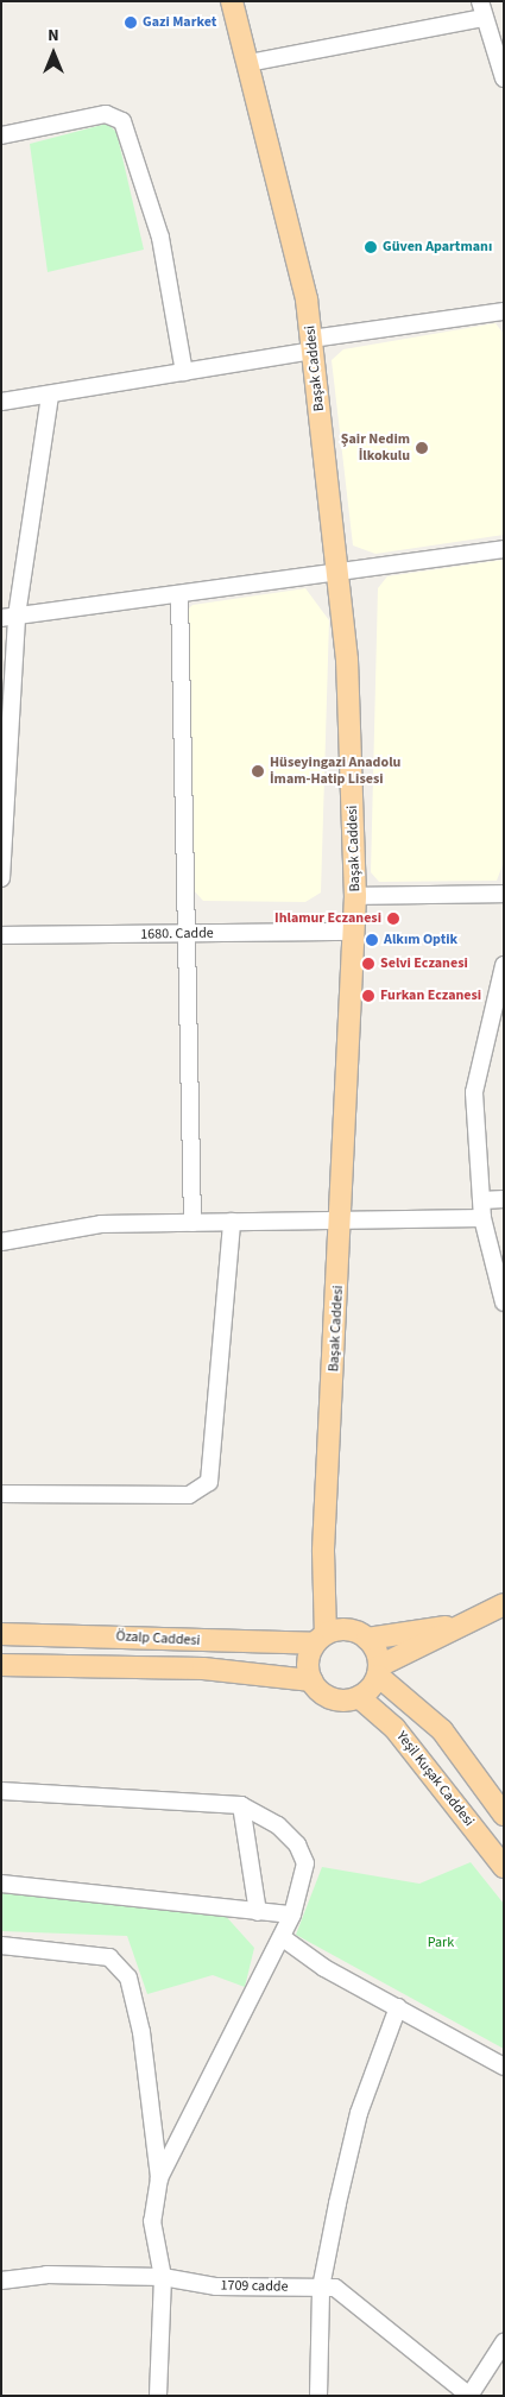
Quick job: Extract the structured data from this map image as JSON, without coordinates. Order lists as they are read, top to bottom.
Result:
{
  "streets": {
    "main road": ["Başak Caddesi", "Özalp Caddesi", "Yeşil Kuşak Caddesi"],
    "street": ["1680. Cadde", "1709 cadde"]
  },
  "crossings": [
    ["Başak Caddesi", "1680. Cadde"],
    ["Başak Caddesi", "Özalp Caddesi"],
    ["Başak Caddesi", "Yeşil Kuşak Caddesi"],
    ["Özalp Caddesi", "Yeşil Kuşak Caddesi"]
  ],
  "parks": ["Park"],
  "places": [
    "Gazi Market",
    "Güven Apartmanı",
    "Şair Nedim İlkokulu",
    "Hüseyingazi Anadolu İmam-Hatip Lisesi",
    "Ihlamur Eczanesi",
    "Alkım Optik",
    "Selvi Eczanesi",
    "Furkan Eczanesi"
  ],
  "north": "top"
}
